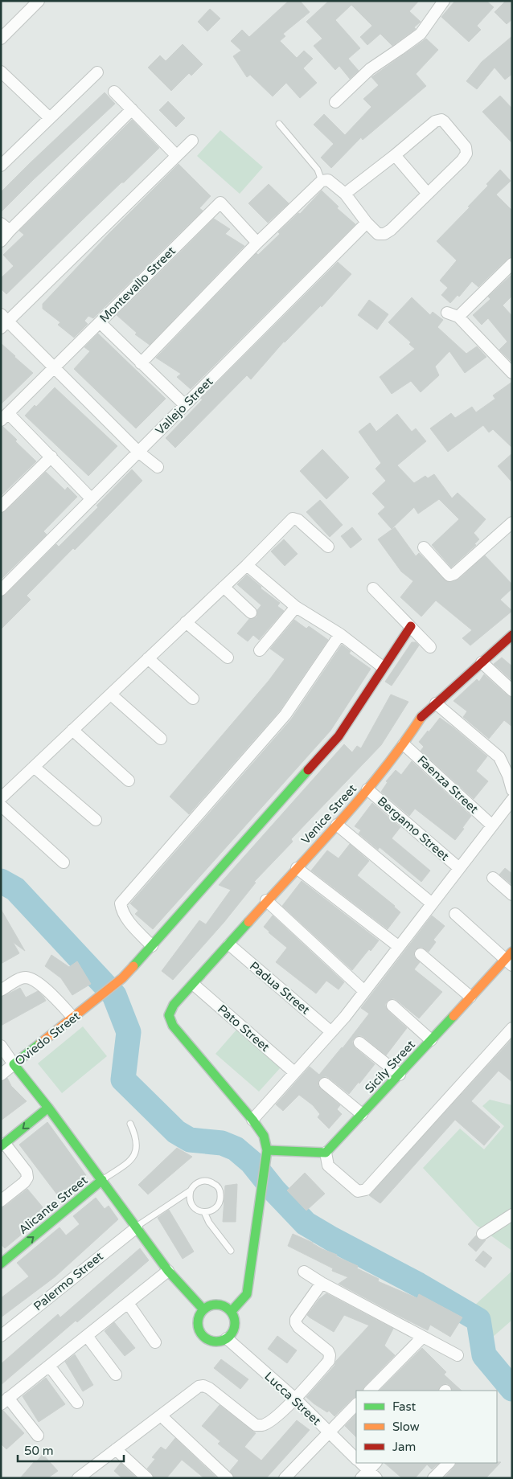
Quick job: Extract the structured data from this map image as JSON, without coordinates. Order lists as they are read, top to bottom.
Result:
{
  "streets": {
    "street": [
      "Montevallo Street",
      "Vallejo Street",
      "Faenza Street",
      "Venice Street",
      "Bergamo Street",
      "Padua Street",
      "Pato Street",
      "Oviedo Street",
      "Sicily Street",
      "Alicante Street",
      "Palermo Street",
      "Lucca Street"
    ]
  },
  "crossings": [
    ["Faenza Street", "Venice Street"],
    ["Venice Street", "Bergamo Street"],
    ["Venice Street", "Padua Street"],
    ["Venice Street", "Pato Street"]
  ],
  "one_way": ["Alicante Street"],
  "legend": ["Fast", "Slow", "Jam"],
  "scale_bar": "50 m"
}
